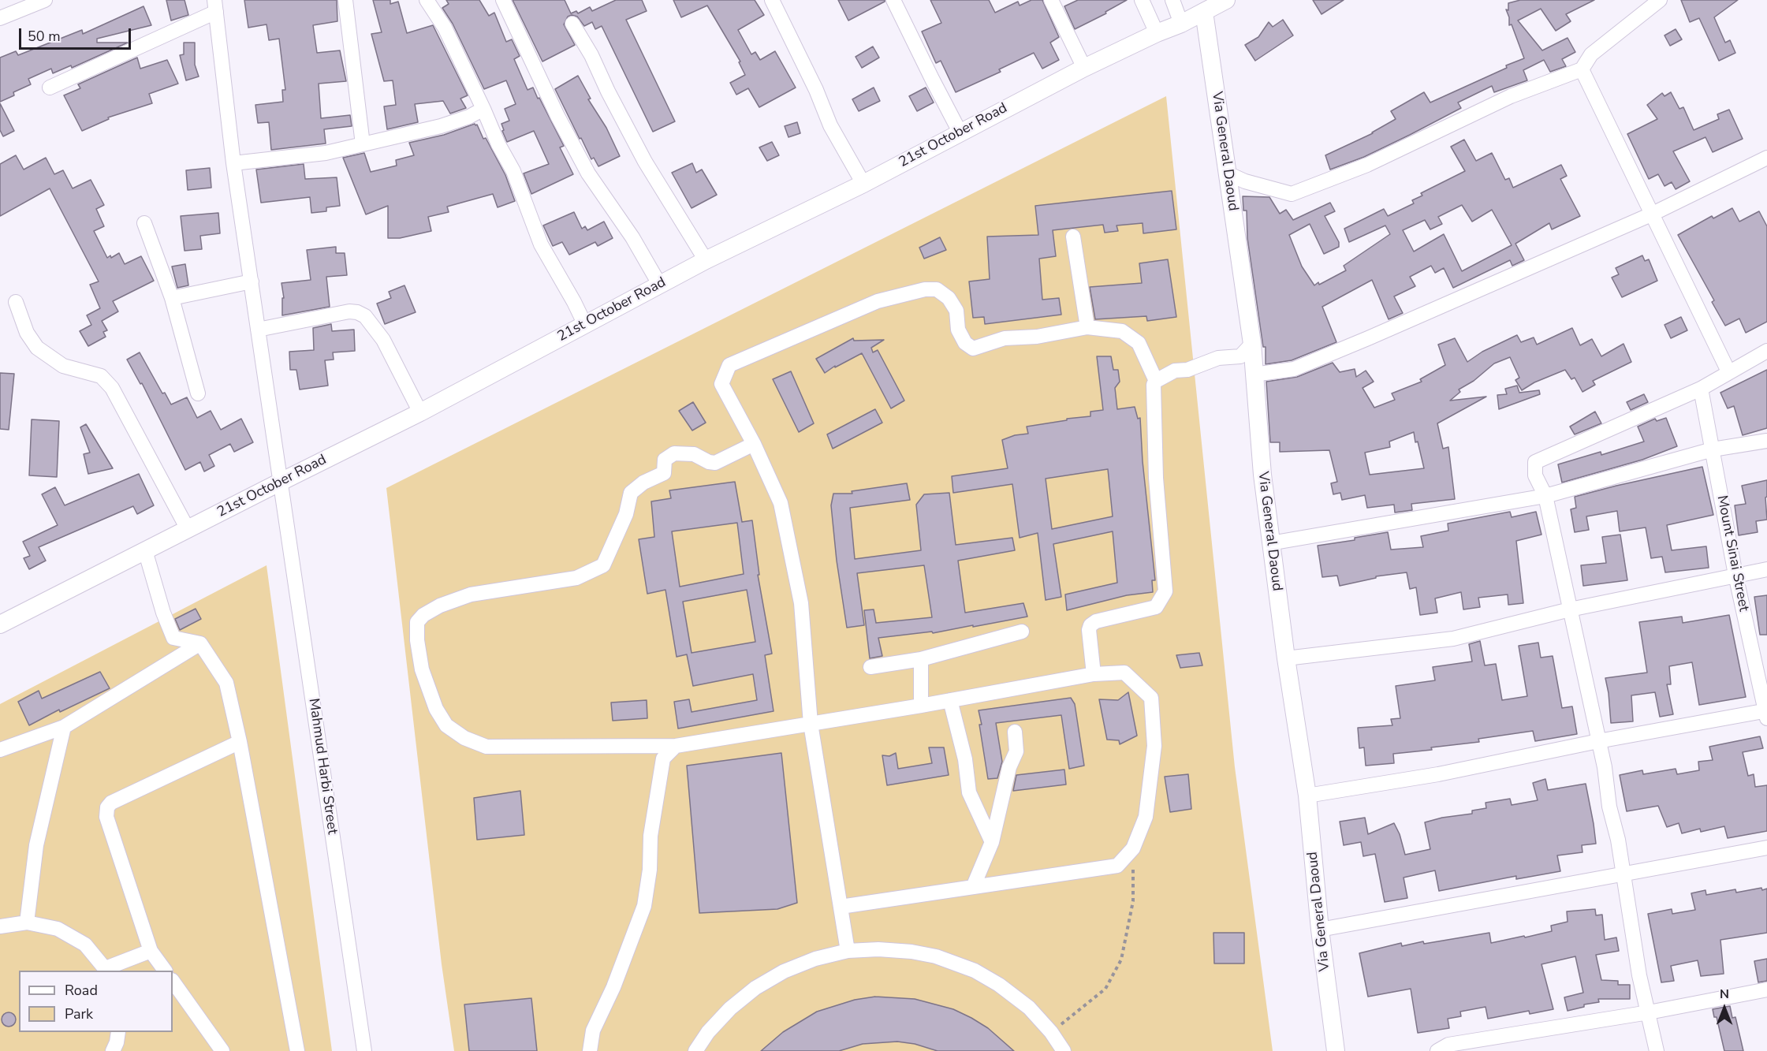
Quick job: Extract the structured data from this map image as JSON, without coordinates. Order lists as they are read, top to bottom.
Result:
{
  "streets": {
    "main road": ["21st October Road", "Via General Daoud"],
    "street": ["Mount Sinai Street", "Mahmud Harbi Street"]
  },
  "crossings": [
    ["21st October Road", "Via General Daoud"],
    ["21st October Road", "Mahmud Harbi Street"]
  ],
  "legend": ["Road", "Park"],
  "scale_bar": "50 m",
  "north": "top"
}
